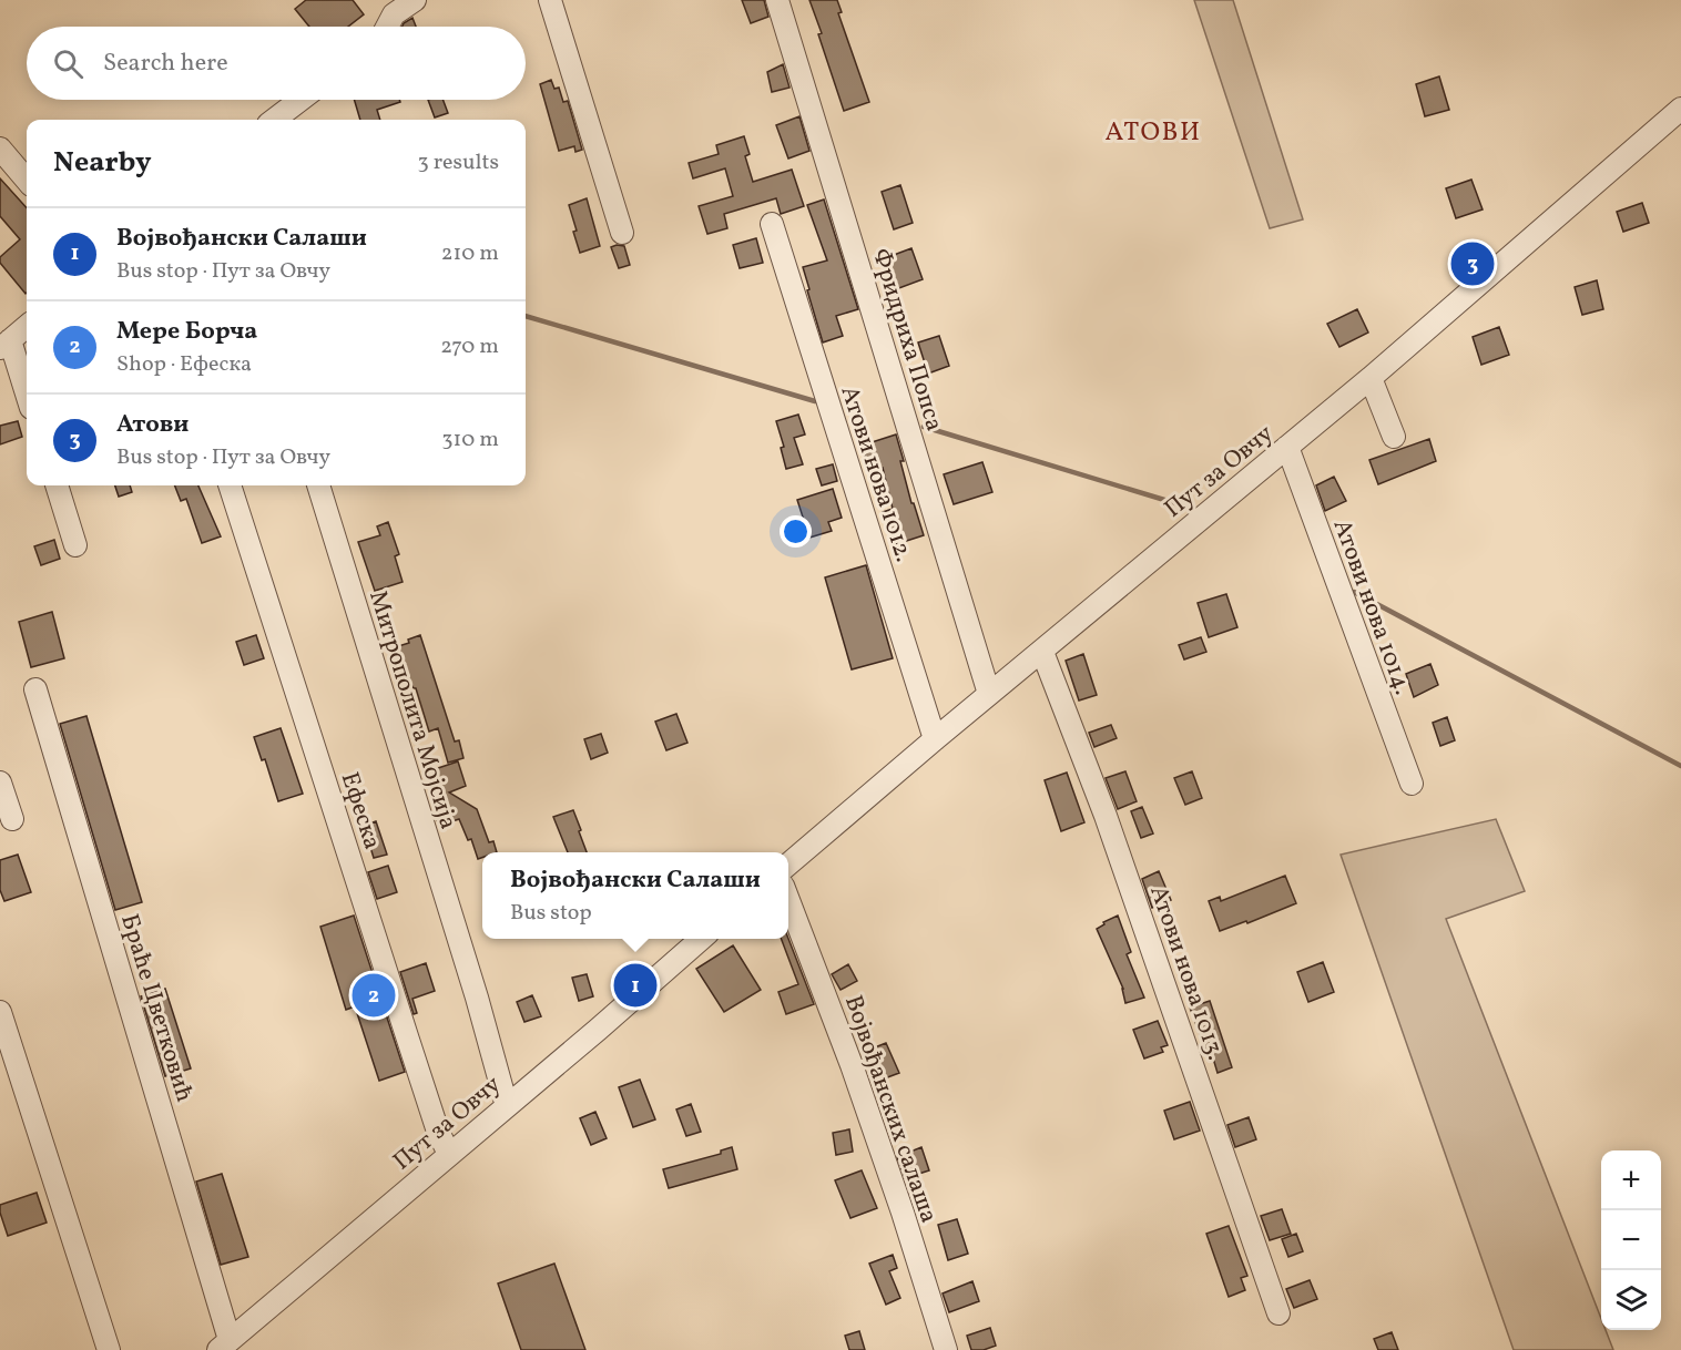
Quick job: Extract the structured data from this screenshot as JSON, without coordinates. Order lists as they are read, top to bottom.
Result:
{
  "streets": {
    "street": [
      "Фридриха Попса",
      "Пут за Овчу",
      "Атови нова 1012.",
      "Атови нова 1014.",
      "Митрополита Мојсија",
      "Ефеска",
      "Атови нова 1013.",
      "Браће Цветковић",
      "Војвођанских салаша"
    ]
  },
  "crossings": [
    ["Фридриха Попса", "Пут за Овчу"],
    ["Пут за Овчу", "Атови нова 1012."],
    ["Пут за Овчу", "Атови нова 1014."],
    ["Пут за Овчу", "Митрополита Мојсија"],
    ["Пут за Овчу", "Ефеска"],
    ["Пут за Овчу", "Атови нова 1013."],
    ["Пут за Овчу", "Браће Цветковић"]
  ],
  "districts": ["АТОВИ"],
  "page": {
    "search": "Search here",
    "heading": ["Nearby", "3 results"],
    "list": [
      {
        "mark": "1",
        "name": "Војвођански Салаши",
        "note": "Bus stop · Пут за Овчу",
        "value": "210 m"
      },
      {
        "mark": "2",
        "name": "Мере Борча",
        "note": "Shop · Ефеска",
        "value": "270 m"
      },
      {
        "mark": "3",
        "name": "Атови",
        "note": "Bus stop · Пут за Овчу",
        "value": "310 m"
      }
    ],
    "pins": ["3", "1", "2"],
    "popup": ["Војвођански Салаши", "Bus stop"],
    "map_buttons": ["+", "−"]
  }
}
